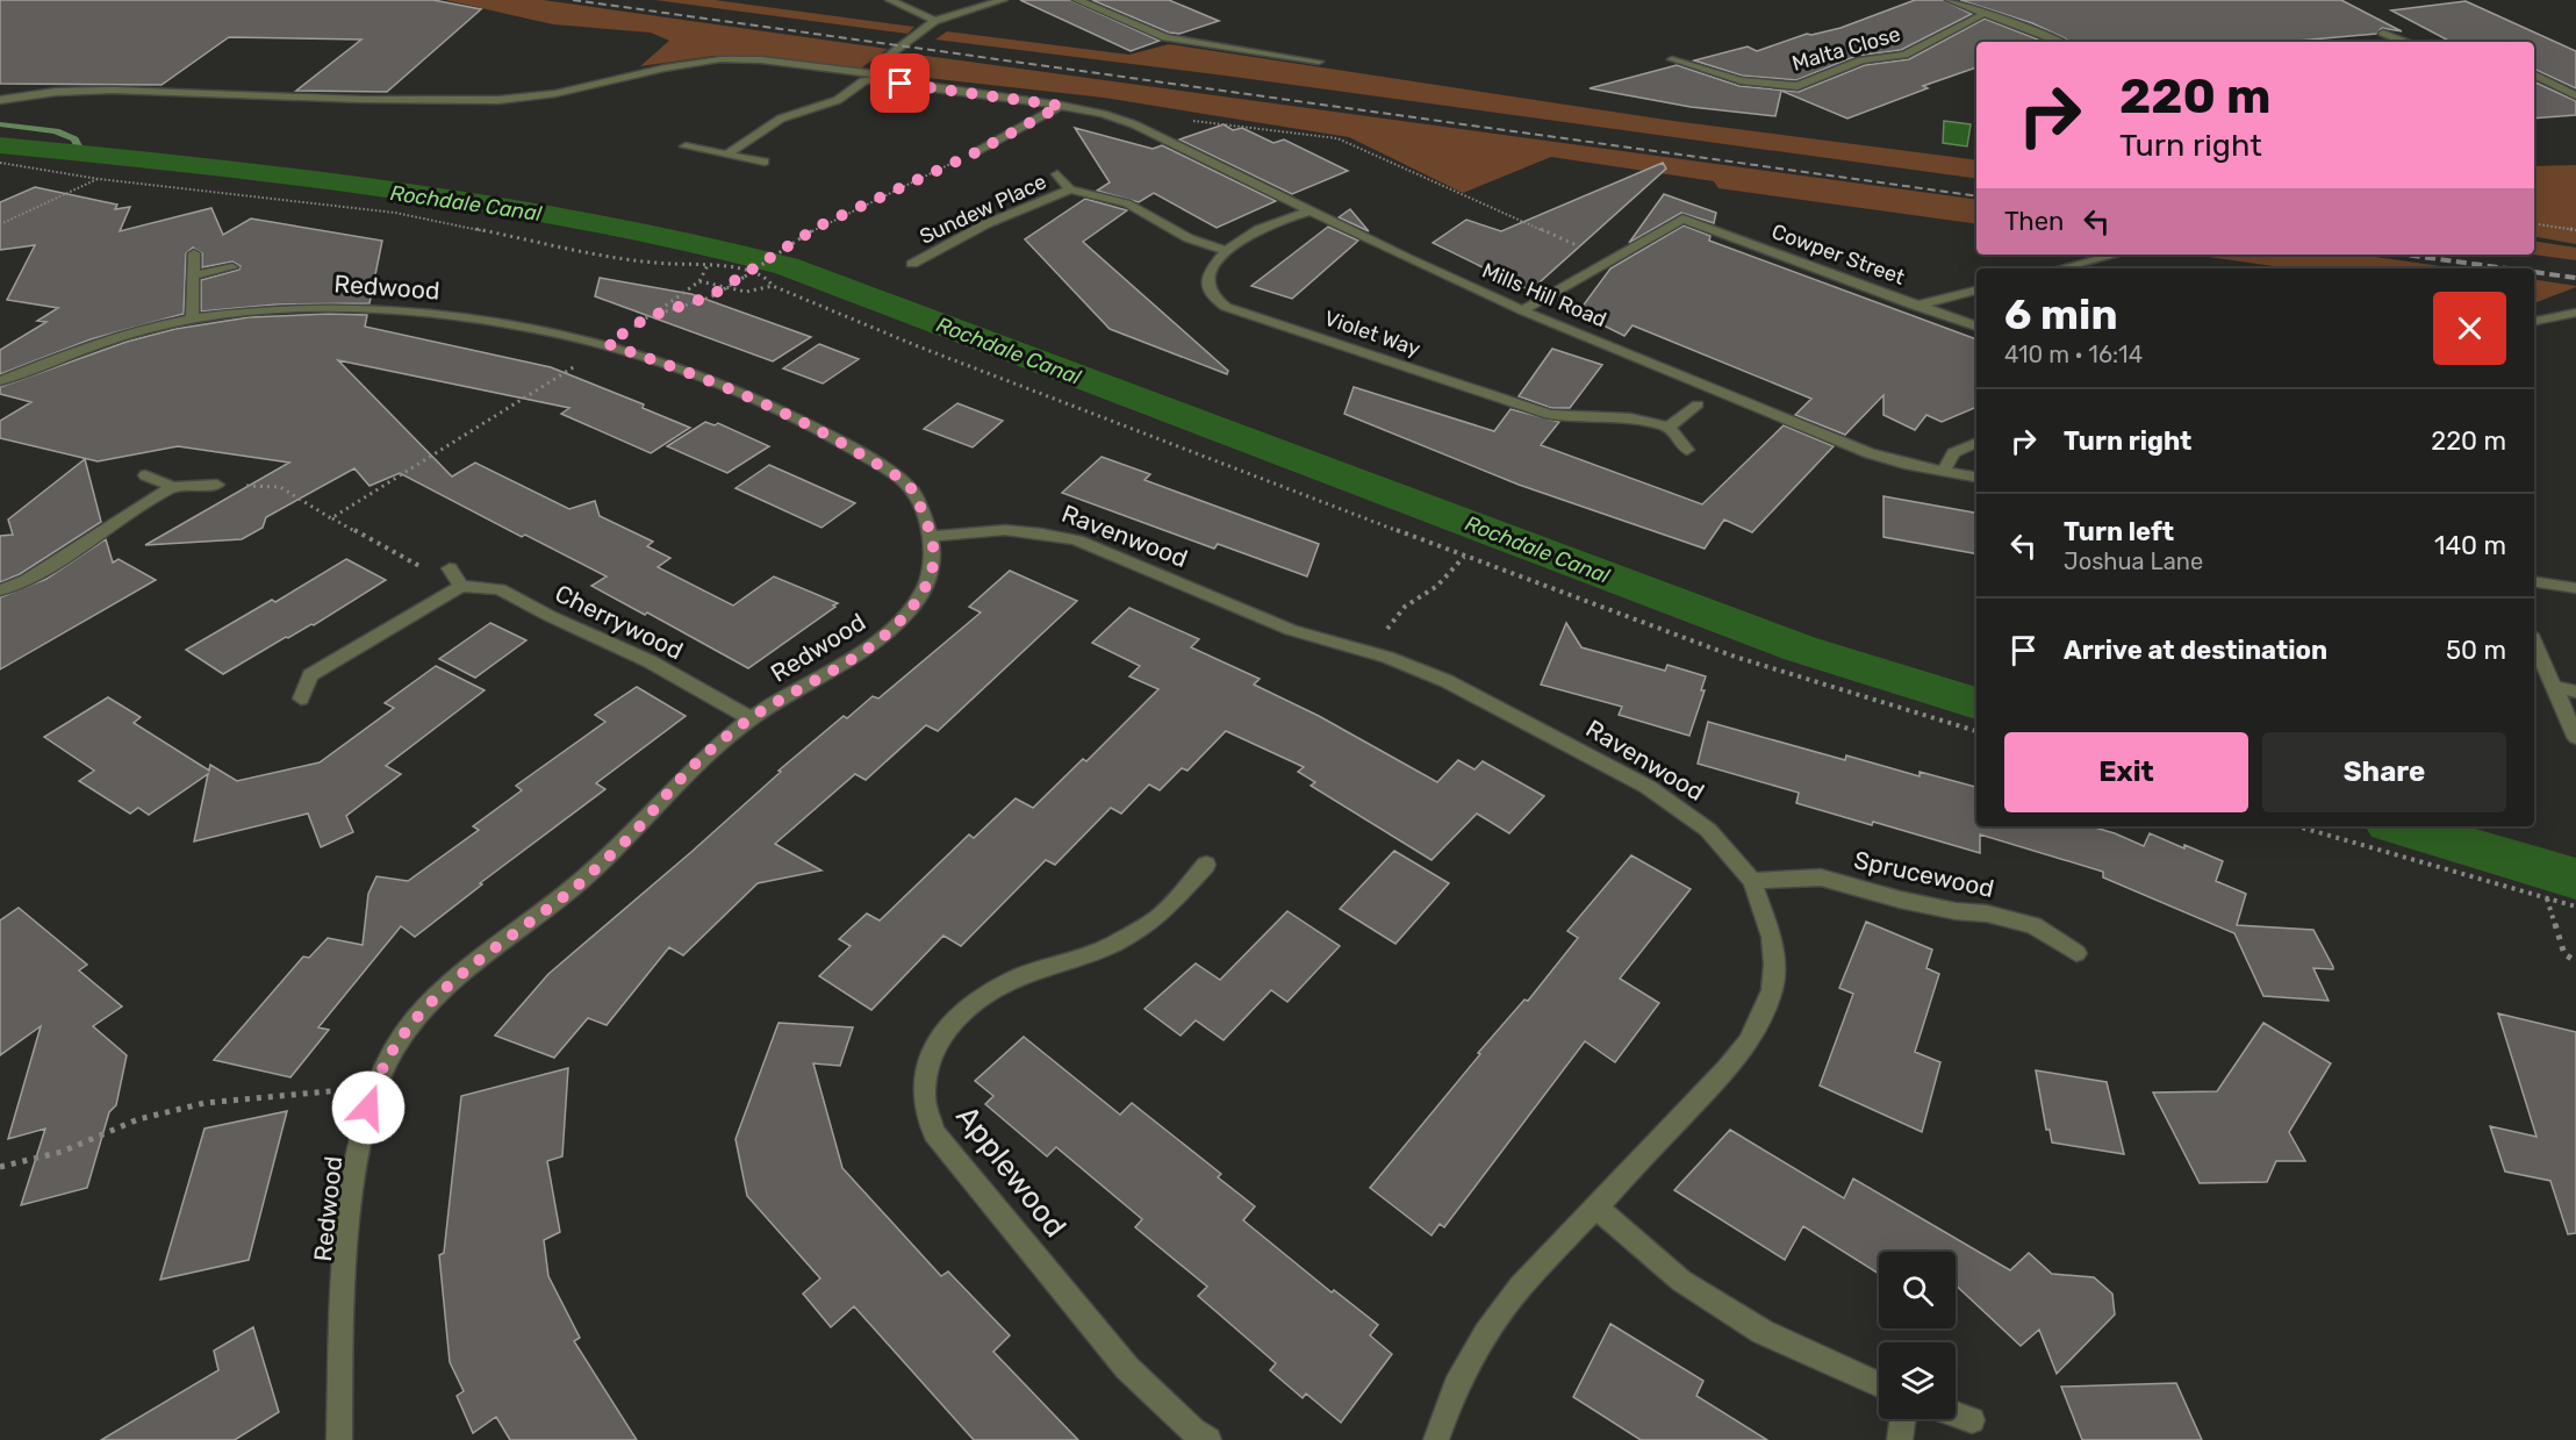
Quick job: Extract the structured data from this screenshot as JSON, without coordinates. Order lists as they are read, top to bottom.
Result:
{
  "streets": {
    "street": [
      "Malta Close",
      "Sundew Place",
      "Cowper Street",
      "Redwood",
      "Mills Hill Road",
      "Violet Way",
      "Ravenwood",
      "Cherrywood",
      "Sprucewood",
      "Applewood"
    ]
  },
  "crossings": [
    ["Sundew Place", "Violet Way"],
    ["Redwood", "Ravenwood"],
    ["Redwood", "Cherrywood"],
    ["Mills Hill Road", "Violet Way"],
    ["Ravenwood", "Sprucewood"]
  ],
  "water": ["Rochdale Canal"],
  "page": {
    "turn": ["220 m", "Turn right"],
    "then": "Then",
    "heading": ["6 min", "410 m · 16:14"],
    "list": [
      {
        "name": "Turn right",
        "value": "220 m"
      },
      {
        "name": "Turn left",
        "note": "Joshua Lane",
        "value": "140 m"
      },
      {
        "name": "Arrive at destination",
        "value": "50 m"
      }
    ],
    "buttons": ["Exit", "Share"]
  }
}
